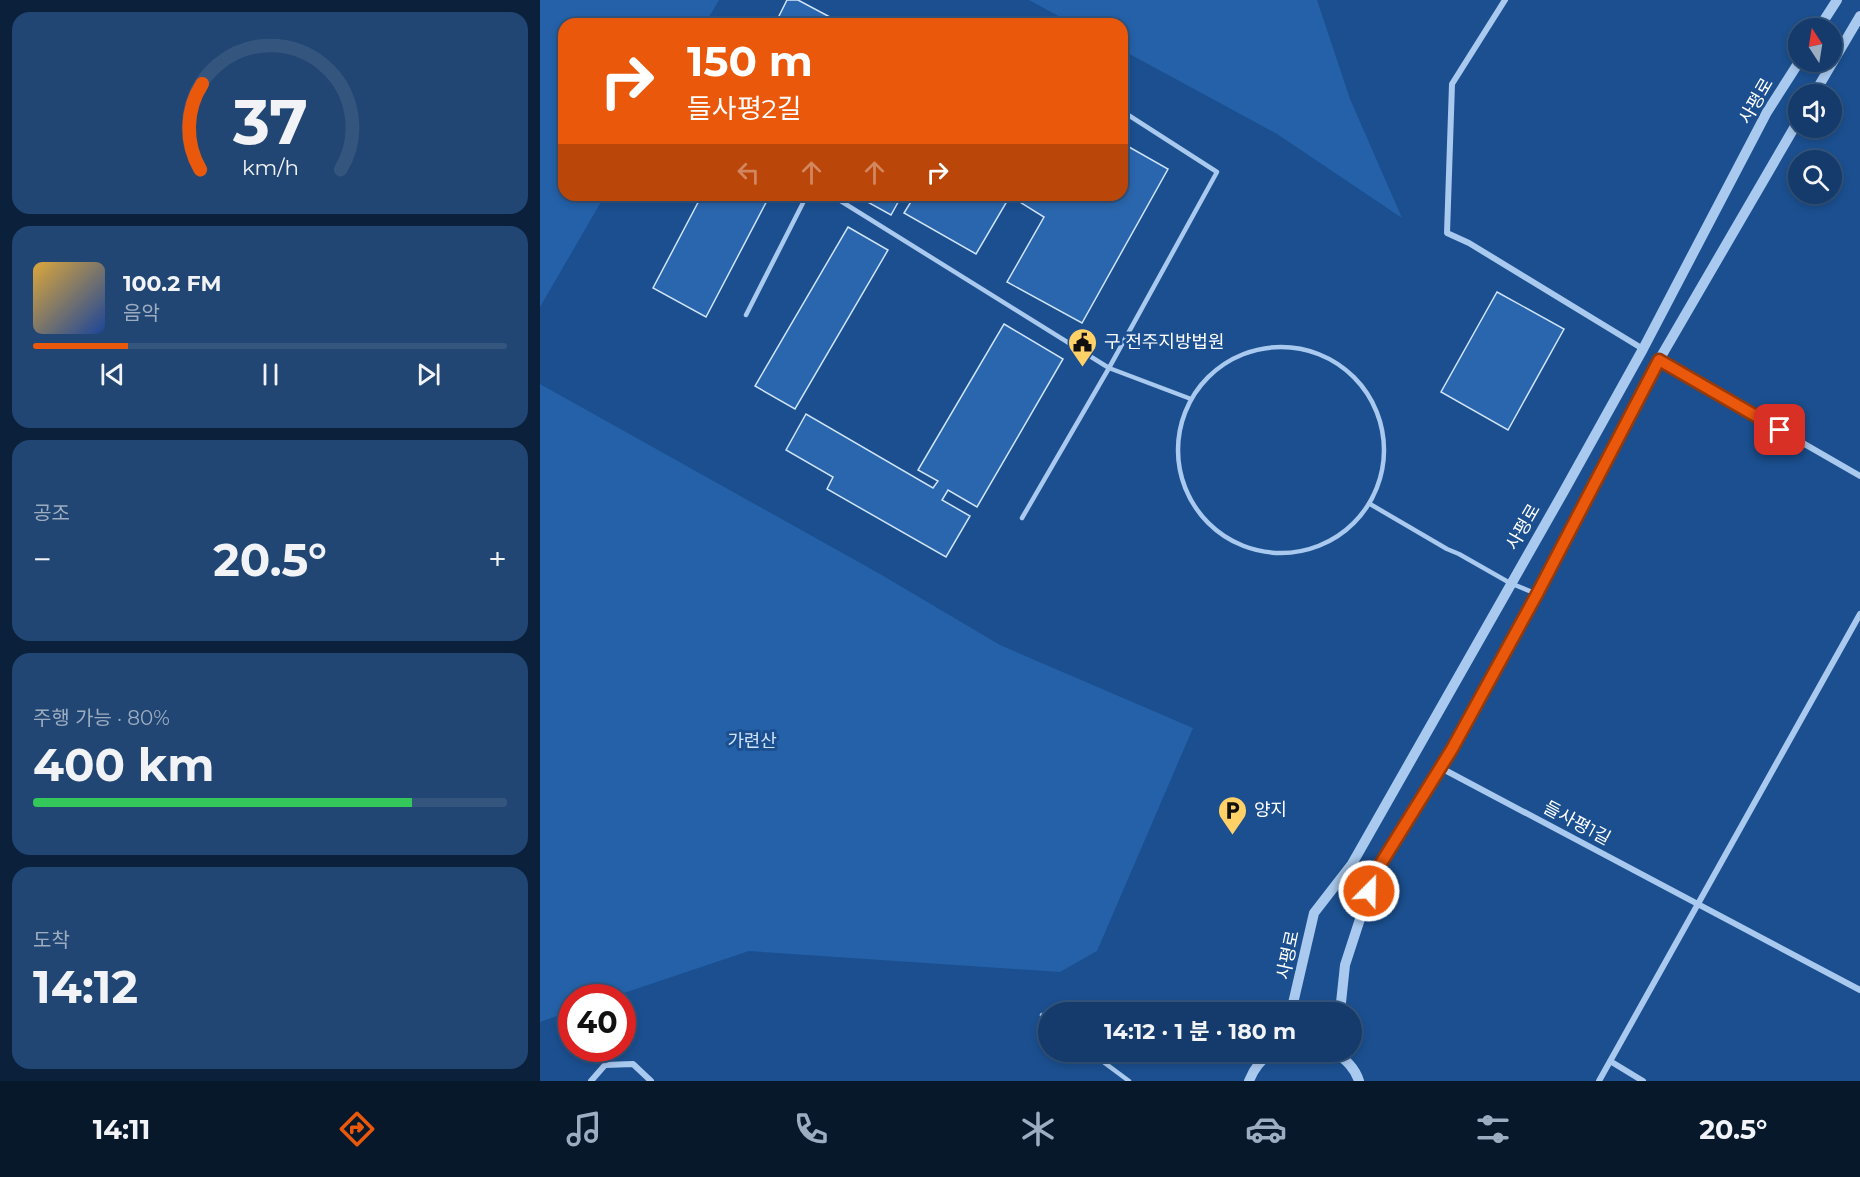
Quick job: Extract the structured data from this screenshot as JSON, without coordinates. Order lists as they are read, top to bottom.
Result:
{
  "streets": {
    "street": ["사평로", "들사평1길"]
  },
  "parks": ["가련산"],
  "places": {
    "public building": ["구 전주지방법원"],
    "parking": ["양지"]
  },
  "north": "top",
  "page": {
    "turn": ["150 m", "들사평2길"],
    "song": ["100.2 FM", "음악"],
    "tile": [
      "공조",
      ["주행 가능 · 80%", "400 km"],
      ["도착", "14:12"]
    ],
    "heat": ["−", "20.5°", "+"],
    "limit": "40",
    "trip": "14:12 · 1 분 · 180 m",
    "tabs": ["14:11", "20.5°"],
    "gauge": ["37", "km/h"]
  }
}
